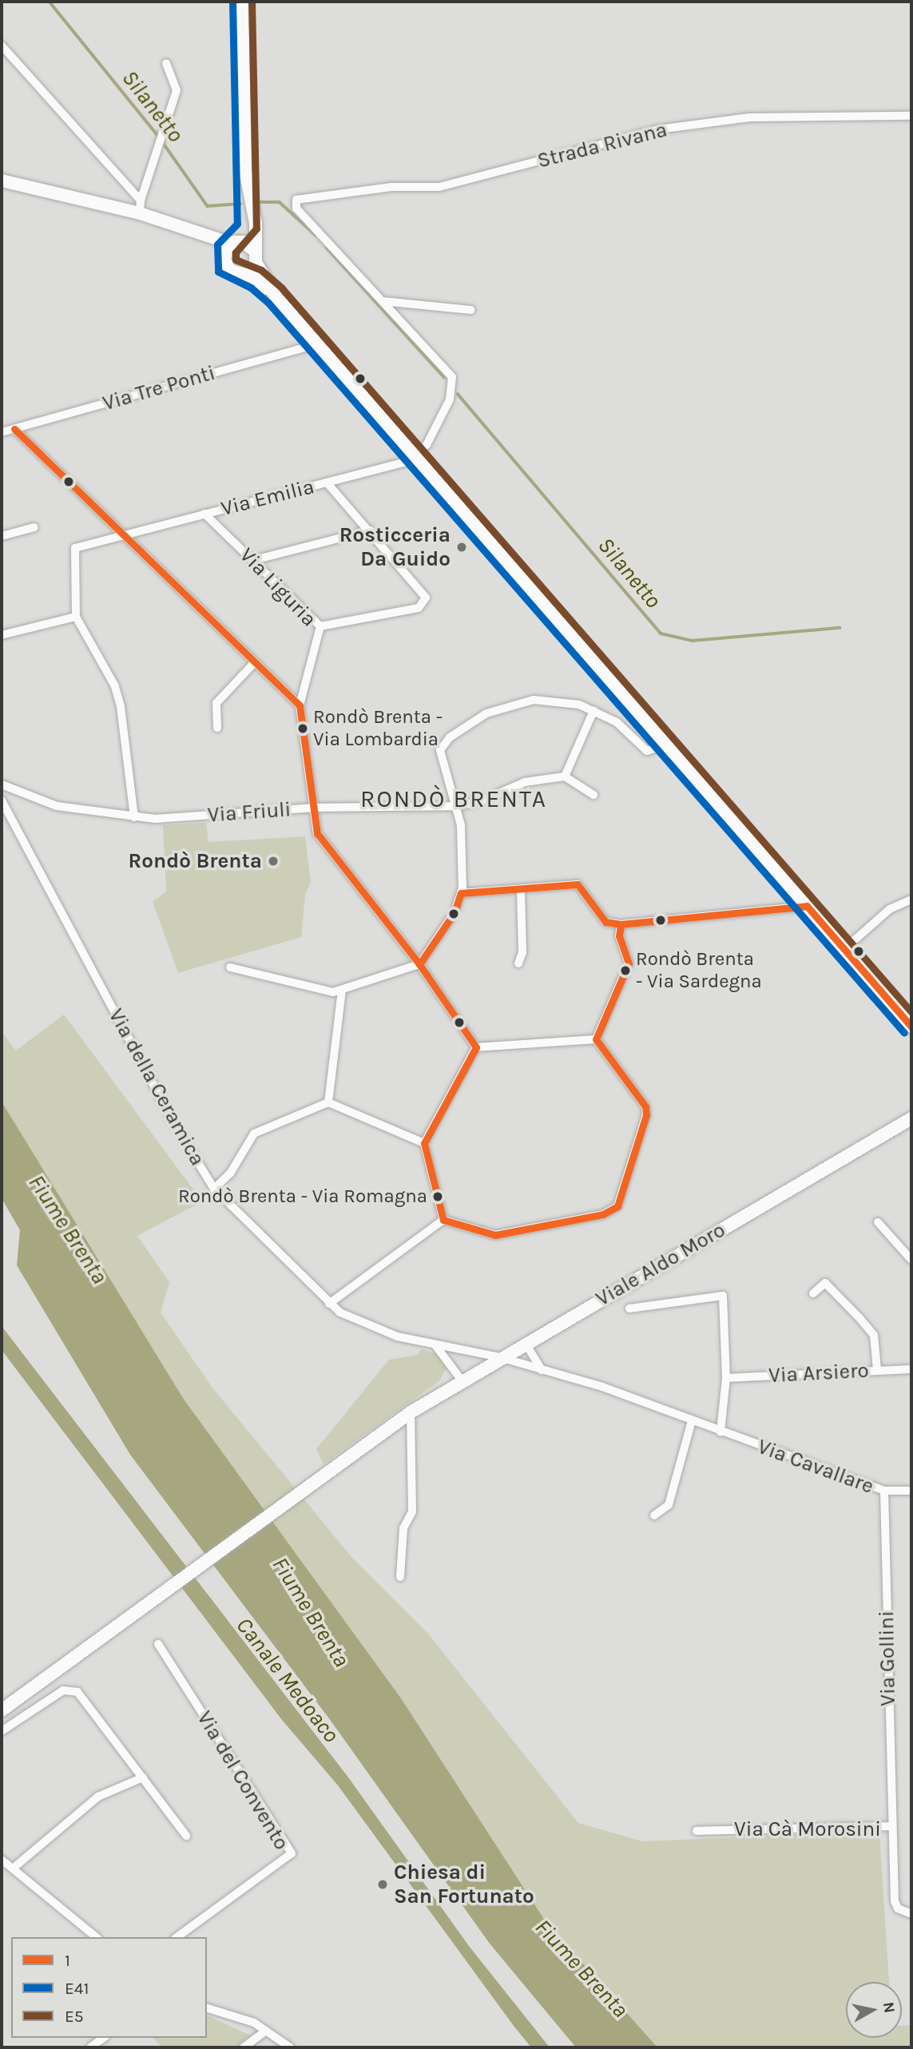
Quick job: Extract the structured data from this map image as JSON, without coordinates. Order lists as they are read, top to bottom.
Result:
{
  "streets": {
    "main road": ["Viale Aldo Moro"],
    "street": [
      "Strada Rivana",
      "Via Tre Ponti",
      "Via Emilia",
      "Via Liguria",
      "Via Friuli",
      "Via della Ceramica",
      "Via Arsiero",
      "Via Cavallare",
      "Via Gollini",
      "Via del Convento",
      "Via Cà Morosini"
    ]
  },
  "crossings": [
    ["Via Emilia", "Via Liguria"],
    ["Via della Ceramica", "Viale Aldo Moro"],
    ["Via della Ceramica", "Via Cavallare"],
    ["Viale Aldo Moro", "Via Cavallare"],
    ["Via Cavallare", "Via Gollini"],
    ["Via Gollini", "Via Cà Morosini"]
  ],
  "districts": ["RONDÒ BRENTA"],
  "water": ["Silanetto", "Fiume Brenta", "Canale Medoaco"],
  "places": [
    "Rosticceria Da Guido",
    "Rondò Brenta - Via Lombardia",
    "Rondò Brenta",
    "Rondò Brenta - Via Sardegna",
    "Rondò Brenta - Via Romagna",
    "Chiesa di San Fortunato"
  ],
  "lines": ["transit line E41", "transit line E5", "transit line 1"],
  "legend": ["1", "E41", "E5"],
  "north": "right"
}
